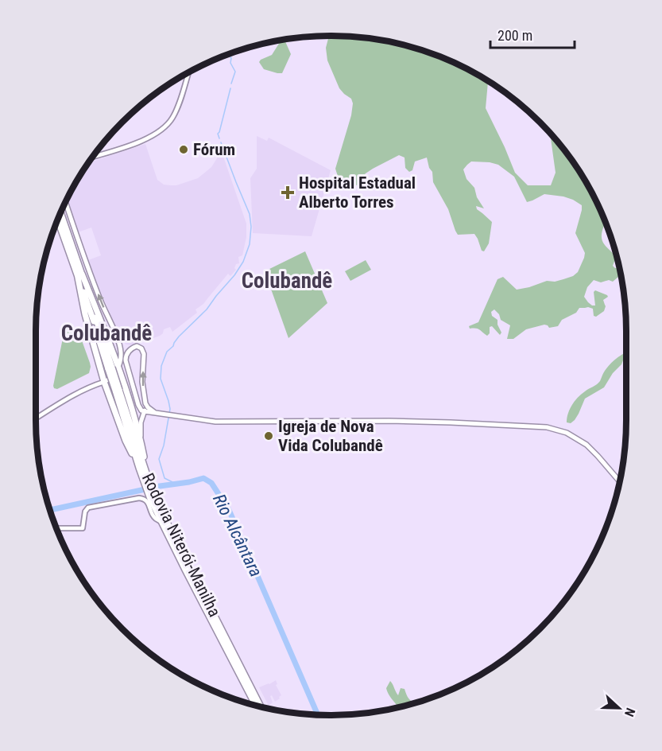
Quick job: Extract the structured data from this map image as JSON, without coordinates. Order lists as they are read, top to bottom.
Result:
{
  "streets": {
    "highway": ["Rodovia Niterói-Manilha"]
  },
  "districts": ["Colubandê", "Colubandê"],
  "water": ["Rio Alcântara"],
  "places": {
    "other": ["Fórum", "Igreja de Nova Vida Colubandê"],
    "health": ["Hospital Estadual Alberto Torres"]
  },
  "scale_bar": "200 m",
  "north": "right"
}
